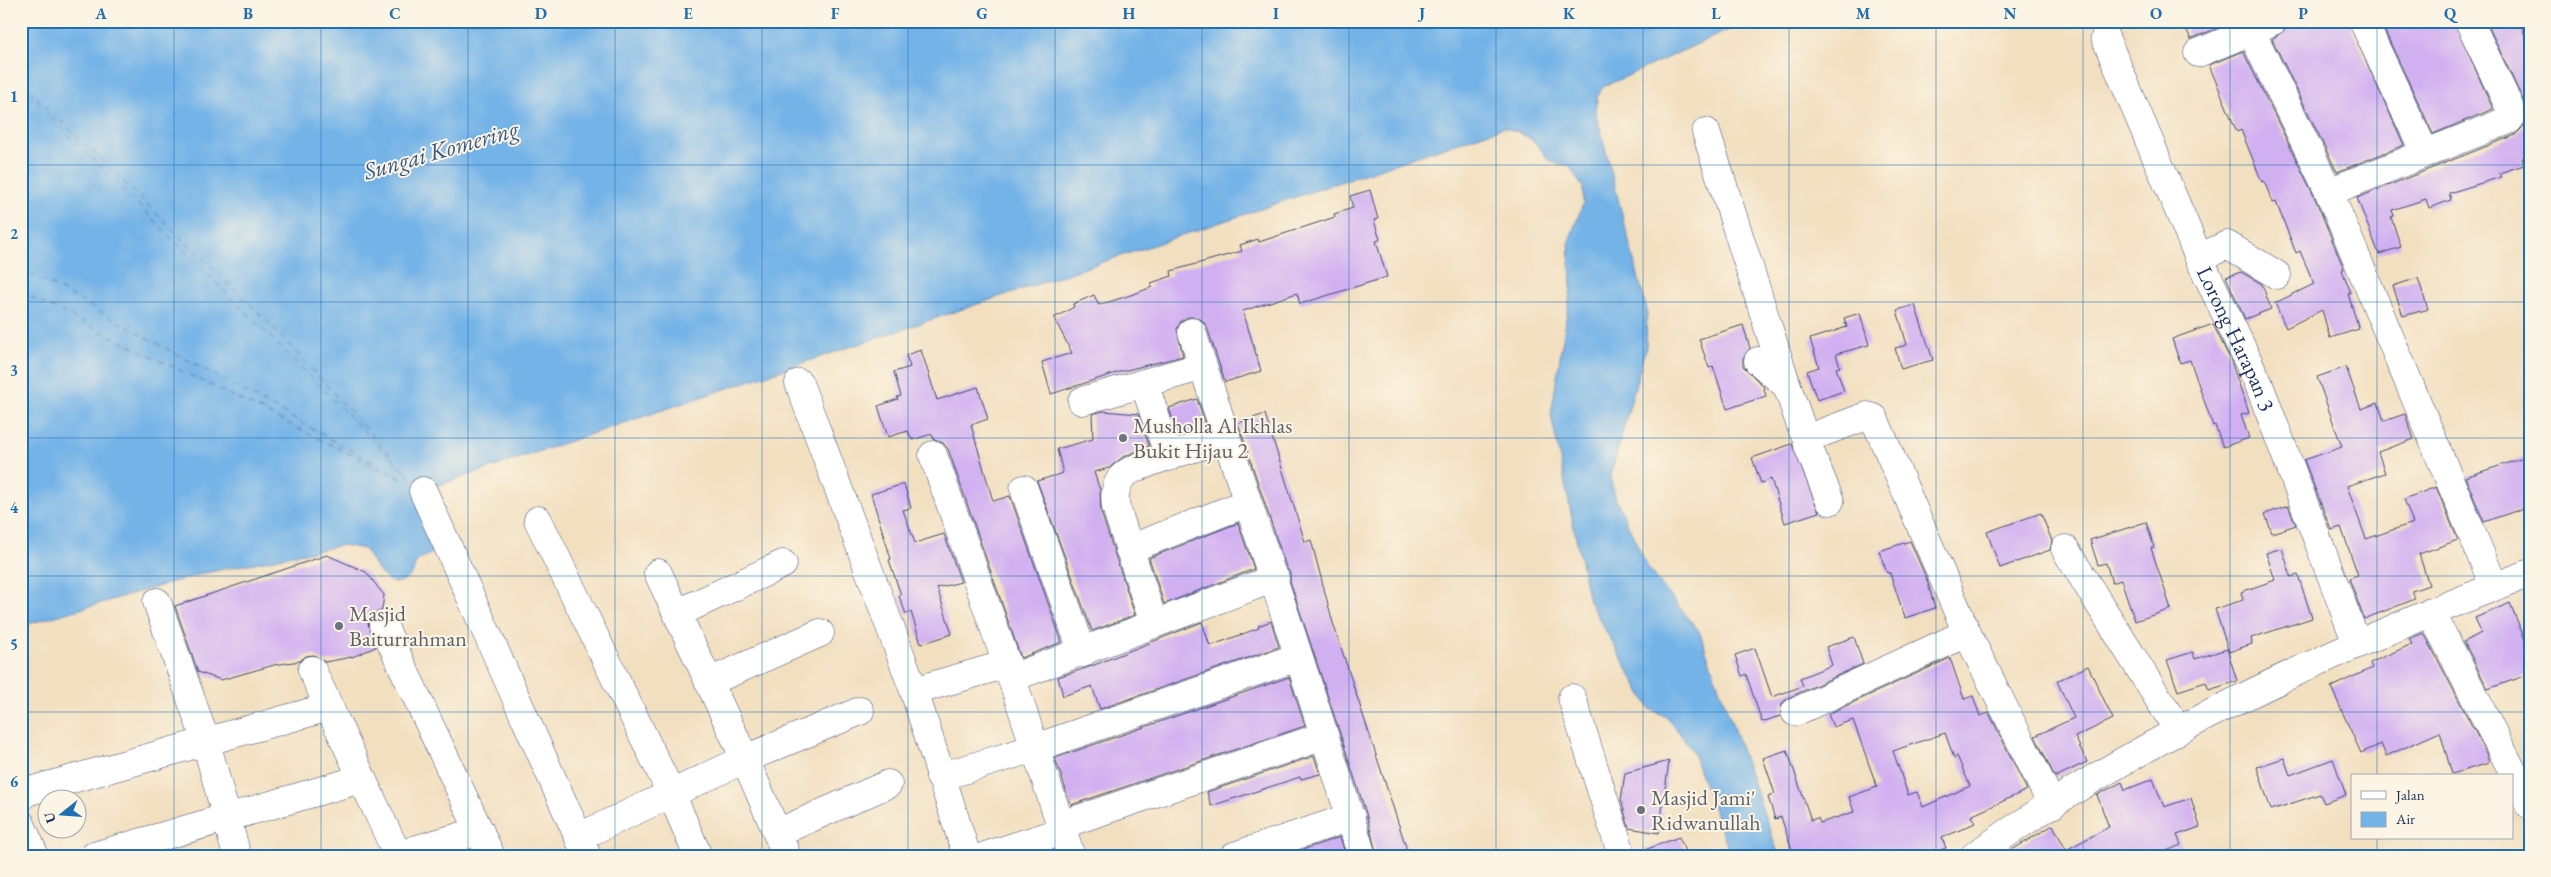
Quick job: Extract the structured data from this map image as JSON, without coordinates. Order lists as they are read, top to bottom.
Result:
{
  "streets": {
    "street": ["Lorong Harapan 3"]
  },
  "water": ["Sungai Komering"],
  "places": ["Musholla Al Ikhlas Bukit Hijau 2", "Masjid Baiturrahman", "Masjid Jami' Ridwanullah"],
  "legend": ["Jalan", "Air"],
  "north": "left",
  "grid": {
    "columns": [
      "A",
      "B",
      "C",
      "D",
      "E",
      "F",
      "G",
      "H",
      "I",
      "J",
      "K",
      "L",
      "M",
      "N",
      "O",
      "P",
      "Q"
    ],
    "rows": [
      "1",
      "2",
      "3",
      "4",
      "5",
      "6"
    ]
  }
}
